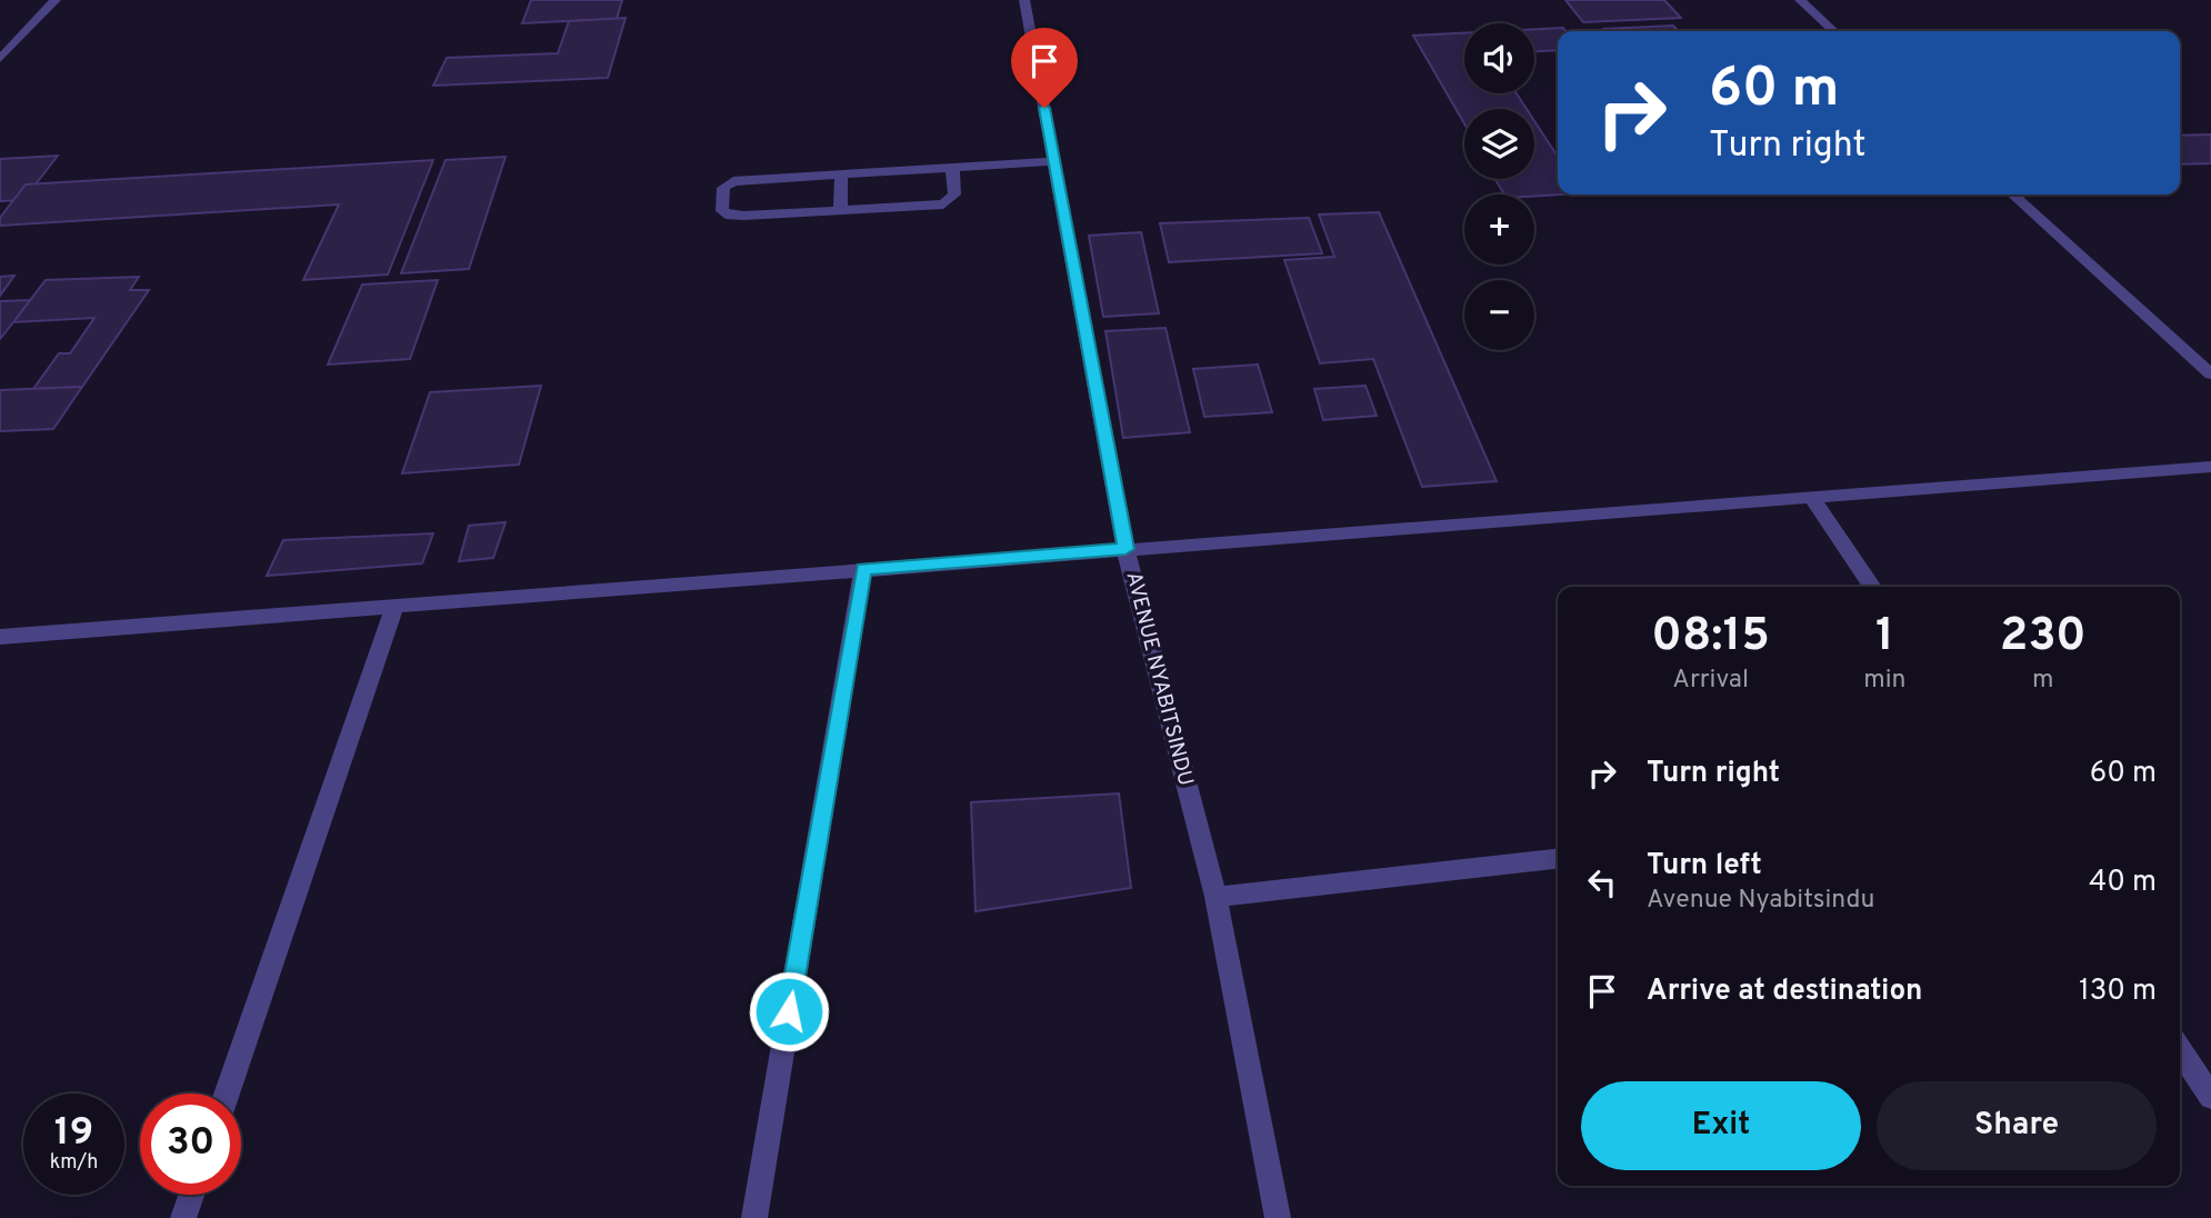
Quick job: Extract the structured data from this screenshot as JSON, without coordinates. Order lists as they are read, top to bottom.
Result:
{
  "streets": {
    "street": ["AVENUE NYABITSINDU"]
  },
  "page": {
    "map_buttons": ["+", "−"],
    "turn": ["60 m", "Turn right"],
    "eta": [
      "08:15",
      "Arrival",
      "1",
      "min",
      "230",
      "m"
    ],
    "list": [
      {
        "name": "Turn right",
        "value": "60 m"
      },
      {
        "name": "Turn left",
        "note": "Avenue Nyabitsindu",
        "value": "40 m"
      },
      {
        "name": "Arrive at destination",
        "value": "130 m"
      }
    ],
    "buttons": ["Exit", "Share"],
    "speed": "19 km/h",
    "limit": "30"
  }
}
